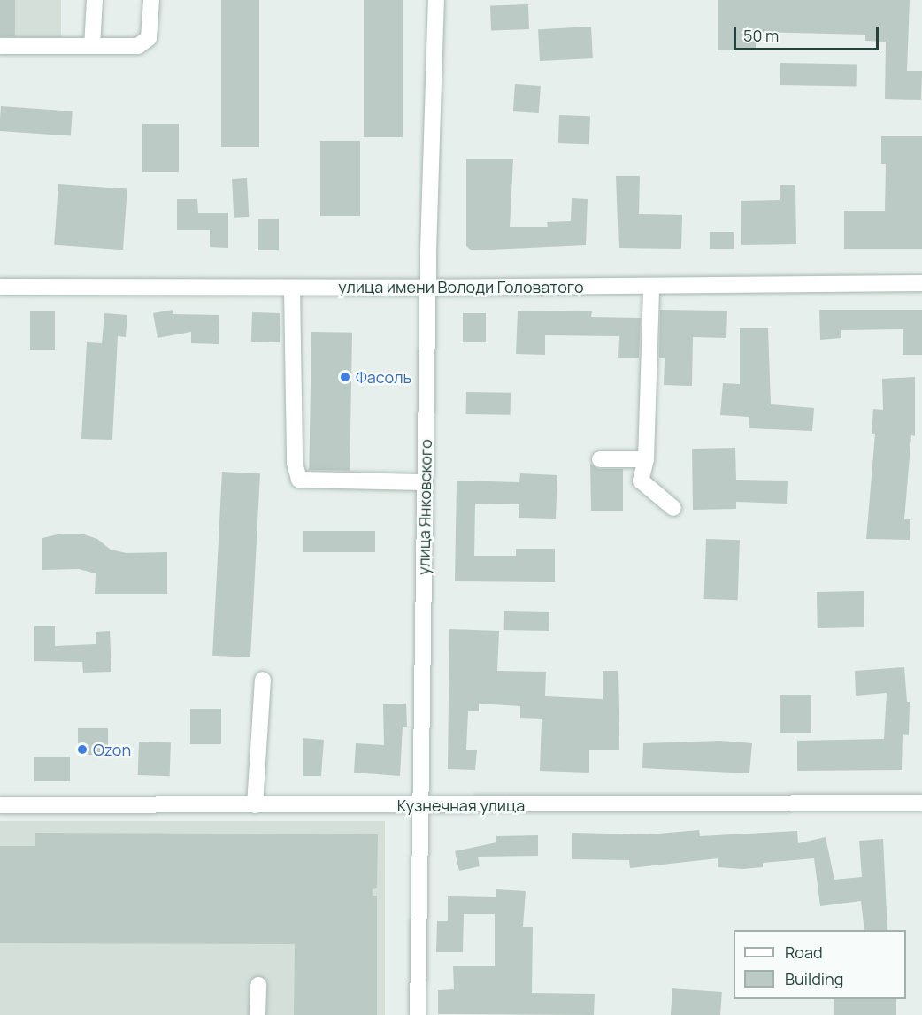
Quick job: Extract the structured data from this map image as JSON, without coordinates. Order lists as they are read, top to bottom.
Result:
{
  "streets": {
    "street": ["улица имени Володи Головатого", "улица Янковского", "Кузнечная улица"]
  },
  "crossings": [
    ["улица имени Володи Головатого", "улица Янковского"],
    ["улица Янковского", "Кузнечная улица"]
  ],
  "places": ["Фасоль", "Ozon"],
  "legend": ["Road", "Building"],
  "scale_bar": "50 m"
}
